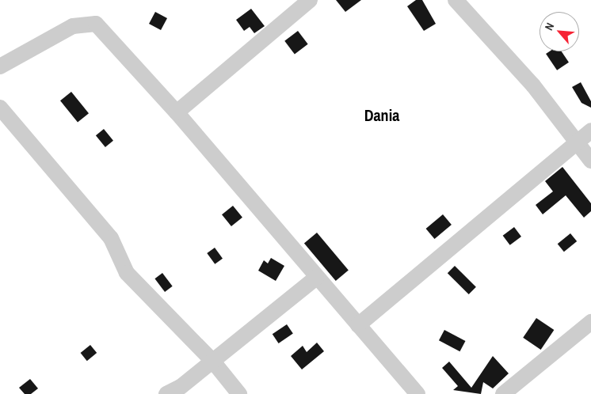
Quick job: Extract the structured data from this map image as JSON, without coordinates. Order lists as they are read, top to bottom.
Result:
{
  "districts": ["Dania"],
  "north": "top left"
}
